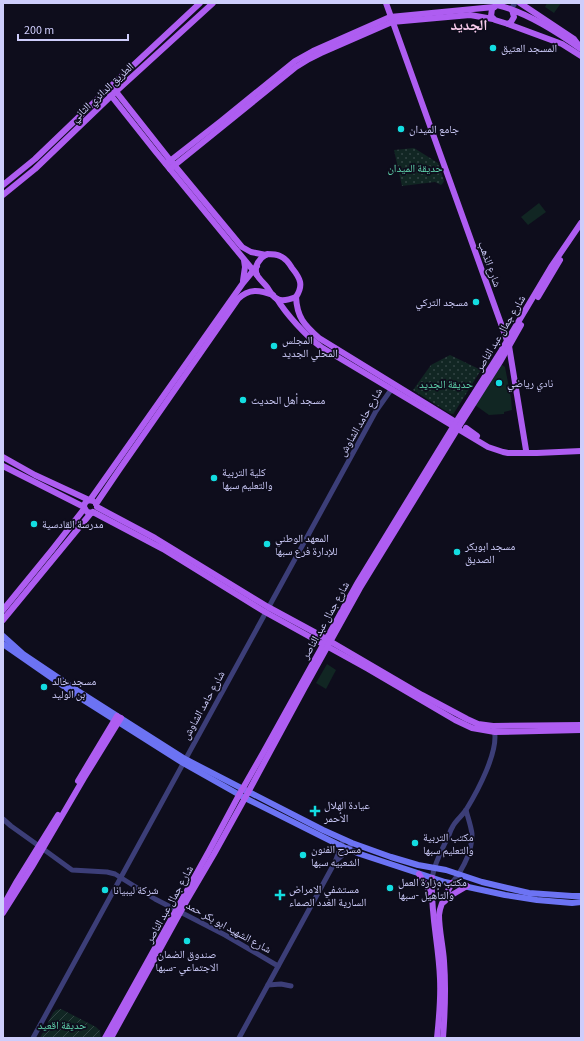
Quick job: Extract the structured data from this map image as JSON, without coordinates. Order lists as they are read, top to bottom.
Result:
{
  "streets": {
    "main road": ["الطريق الدائري الثاني", "شارع الذهب", "شارع جمال عبد الناصر"],
    "street": ["شارع حامد الشاوش", "شارع الشهيد ابو بكر حمد"]
  },
  "crossings": [
    ["شارع الذهب", "شارع جمال عبد الناصر"],
    ["شارع جمال عبد الناصر", "شارع الشهيد ابو بكر حمد"],
    ["شارع حامد الشاوش", "شارع الشهيد ابو بكر حمد"]
  ],
  "districts": ["الجديد"],
  "parks": ["حديقة الميدان", "حديقة الجديد", "حديقة اقعيد"],
  "places": {
    "other": [
      "المسجد العتيق",
      "جامع الميدان",
      "مسجد التركي",
      "المجلس المحلي الجديد",
      "نادي رياضي",
      "مسجد أهل الحديث",
      "كلية التربية والتعليم سبها",
      "مدرسة القادسية",
      "المعهد الوطني للإدارة فرع سبها",
      "مسجد ابوبكر الصديق",
      "مسجد خالد بن الوليد",
      "مكتب التربية والتعليم سبها",
      "مسرح الفنون الشعبيه سبها",
      "مكتب وزارة العمل والتأهيل -سبها",
      "شركة ليبيانا",
      "صندوق الضمان الاجتماعي -سبها"
    ],
    "health": ["عيادة الهلال الأحمر", "مستشفي الامراض السارية الغدد الصماء"]
  },
  "scale_bar": "200 m"
}
